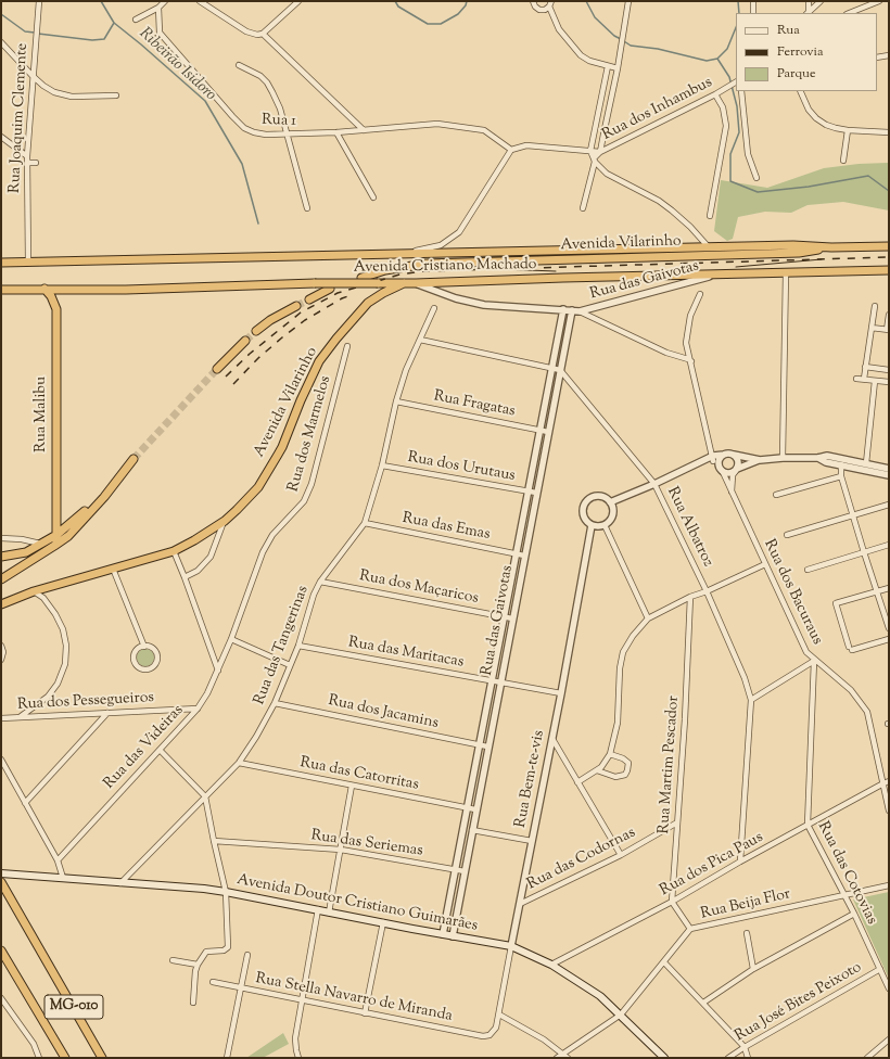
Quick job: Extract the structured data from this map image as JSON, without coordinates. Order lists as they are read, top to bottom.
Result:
{
  "streets": {
    "highway": [
      "Avenida Vilarinho",
      "Avenida Cristiano Machado",
      "Rua Malibu",
      "MG-010"
    ],
    "main road": ["Avenida Doutor Cristiano Guimarães"],
    "street": [
      "Rua dos Inhambus",
      "Rua Joaquim Clemente",
      "Rua 1",
      "Rua das Gaivotas",
      "Rua Fragatas",
      "Rua dos Marmelos",
      "Rua dos Urutaus",
      "Rua das Emas",
      "Rua Albatroz",
      "Rua dos Maçaricos",
      "Rua dos Bacuraus",
      "Rua das Tangerinas",
      "Rua das Maritacas",
      "Rua dos Pessegueiros",
      "Rua dos Jacamins",
      "Rua das Videiras",
      "Rua Martim Pescador",
      "Rua das Catorritas",
      "Rua Bem-te-vis",
      "Rua das Seriemas",
      "Rua das Codornas",
      "Rua dos Pica Paus",
      "Rua das Cotovias",
      "Rua Beija Flor",
      "Rua Stella Navarro de Miranda",
      "Rua José Bites Peixoto"
    ]
  },
  "crossings": [
    ["Rua dos Inhambus", "Rua 1"],
    ["Rua Joaquim Clemente", "Avenida Cristiano Machado"],
    ["Avenida Vilarinho", "Avenida Cristiano Machado"],
    ["Avenida Cristiano Machado", "Rua das Gaivotas"],
    ["Avenida Cristiano Machado", "Rua Malibu"],
    ["Rua das Gaivotas", "Rua Fragatas"],
    ["Rua das Gaivotas", "Rua dos Urutaus"],
    ["Rua das Gaivotas", "Rua das Emas"],
    ["Rua das Gaivotas", "Rua Albatroz"],
    ["Rua das Gaivotas", "Rua dos Maçaricos"],
    ["Rua das Gaivotas", "Rua das Maritacas"],
    ["Rua das Gaivotas", "Rua dos Jacamins"],
    ["Rua das Gaivotas", "Rua das Catorritas"],
    ["Rua das Gaivotas", "Rua das Seriemas"],
    ["Rua das Gaivotas", "Avenida Doutor Cristiano Guimarães"],
    ["Rua Fragatas", "Rua das Tangerinas"],
    ["Rua dos Marmelos", "Rua das Videiras"],
    ["Rua dos Urutaus", "Rua das Tangerinas"],
    ["Rua das Emas", "Rua das Tangerinas"],
    ["Rua Albatroz", "Rua dos Pica Paus"],
    ["Rua dos Maçaricos", "Rua das Tangerinas"],
    ["Rua dos Bacuraus", "Rua dos Pica Paus"],
    ["Rua dos Bacuraus", "Rua das Cotovias"],
    ["Rua das Tangerinas", "Rua das Maritacas"],
    ["Rua das Tangerinas", "Rua dos Jacamins"],
    ["Rua das Tangerinas", "Rua das Catorritas"],
    ["Rua das Tangerinas", "Avenida Doutor Cristiano Guimarães"],
    ["Rua das Maritacas", "Rua Bem-te-vis"],
    ["Rua dos Pessegueiros", "Rua das Videiras"],
    ["Rua Martim Pescador", "Rua das Codornas"],
    ["Rua Martim Pescador", "Rua dos Pica Paus"],
    ["Rua Bem-te-vis", "Rua das Codornas"],
    ["Rua Bem-te-vis", "Avenida Doutor Cristiano Guimarães"],
    ["Rua Bem-te-vis", "Rua Stella Navarro de Miranda"],
    ["Rua dos Pica Paus", "Rua das Cotovias"],
    ["Rua dos Pica Paus", "Avenida Doutor Cristiano Guimarães"],
    ["Rua das Cotovias", "Rua Beija Flor"],
    ["Rua das Cotovias", "Rua José Bites Peixoto"],
    ["Avenida Doutor Cristiano Guimarães", "Rua Beija Flor"],
    ["Avenida Doutor Cristiano Guimarães", "MG-010"]
  ],
  "water": ["Ribeirão Isidoro"],
  "legend": ["Rua", "Ferrovia", "Parque"]
}
